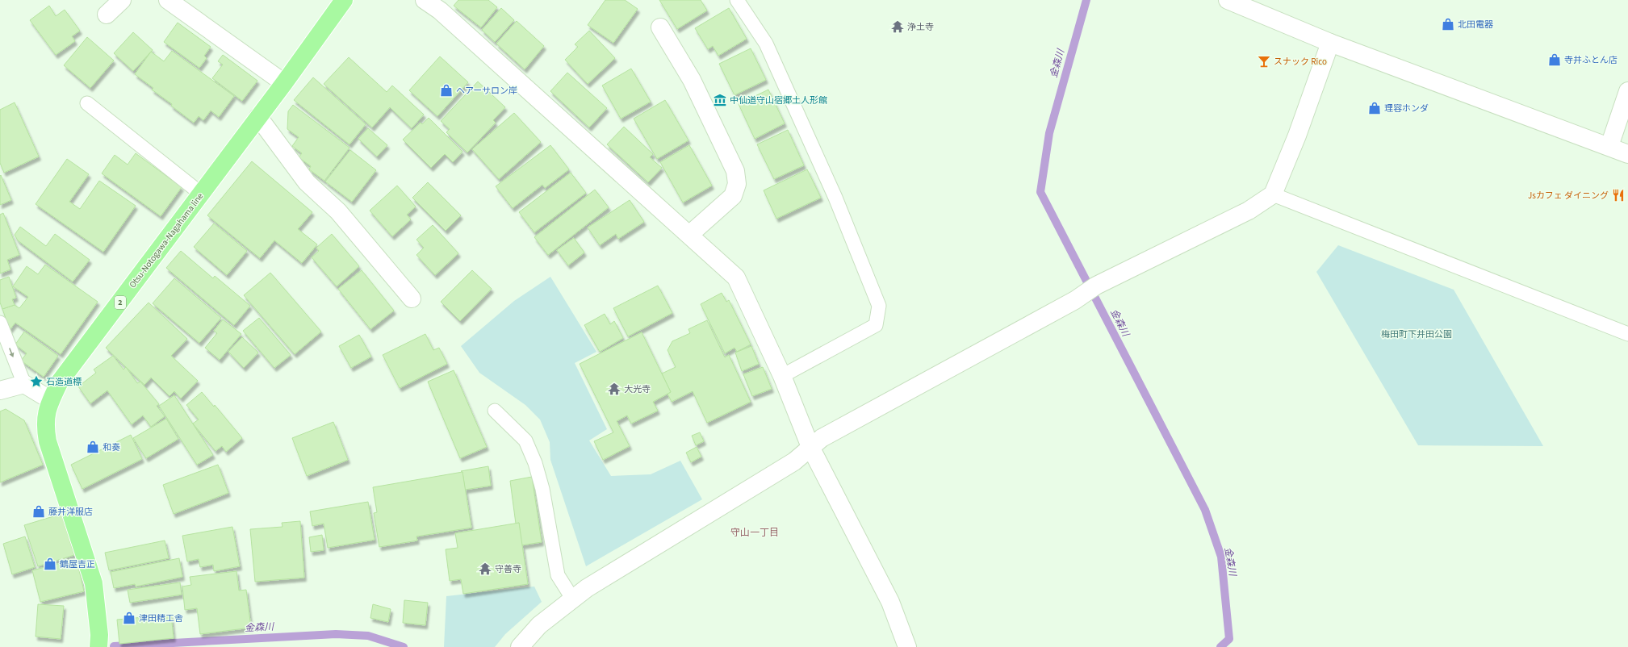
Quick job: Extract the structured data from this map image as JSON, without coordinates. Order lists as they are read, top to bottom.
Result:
{
  "streets": {
    "main road": ["Otsu-Notogawa-Nagahama line", "2"]
  },
  "districts": ["守山一丁目"],
  "water": ["金森川"],
  "parks": ["梅田町下井田公園"],
  "places": {
    "shop": [
      "北田電器",
      "寺井ふとん店",
      "ヘアーサロン岸",
      "理容ホンダ",
      "和奏",
      "藤井洋服店",
      "鶴屋吉正",
      "津田精工舎"
    ],
    "temple": ["浄土寺", "大光寺", "守善寺"],
    "bar": ["スナック Rico"],
    "museum": ["中仙道守山宿郷土人形館"],
    "restaurant": ["Jsカフェ ダイニング"],
    "place": ["石造道標"]
  }
}
